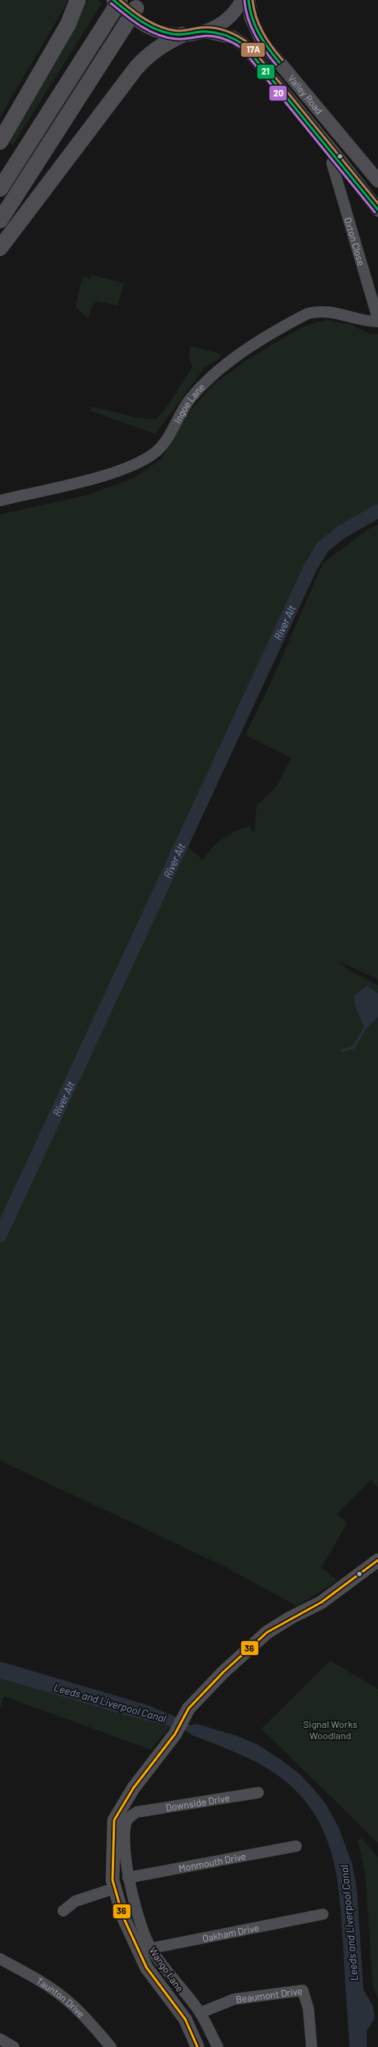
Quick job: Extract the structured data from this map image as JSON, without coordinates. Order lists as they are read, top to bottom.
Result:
{
  "streets": {
    "main road": ["Valley Road", "Wango Lane"],
    "street": [
      "Oxton Close",
      "Ingoe Lane",
      "Downside Drive",
      "Monmouth Drive",
      "Oakham Drive",
      "Taunton Drive",
      "Beaumont Drive"
    ]
  },
  "crossings": [
    ["Oxton Close", "Ingoe Lane"],
    ["Downside Drive", "Wango Lane"],
    ["Monmouth Drive", "Wango Lane"],
    ["Oakham Drive", "Wango Lane"],
    ["Wango Lane", "Beaumont Drive"]
  ],
  "water": ["River Alt", "Leeds and Liverpool Canal"],
  "parks": ["Signal Works Woodland"],
  "lines": [
    "transit line 21",
    "transit line 17A",
    "transit line 20",
    "transit line 36"
  ]
}
